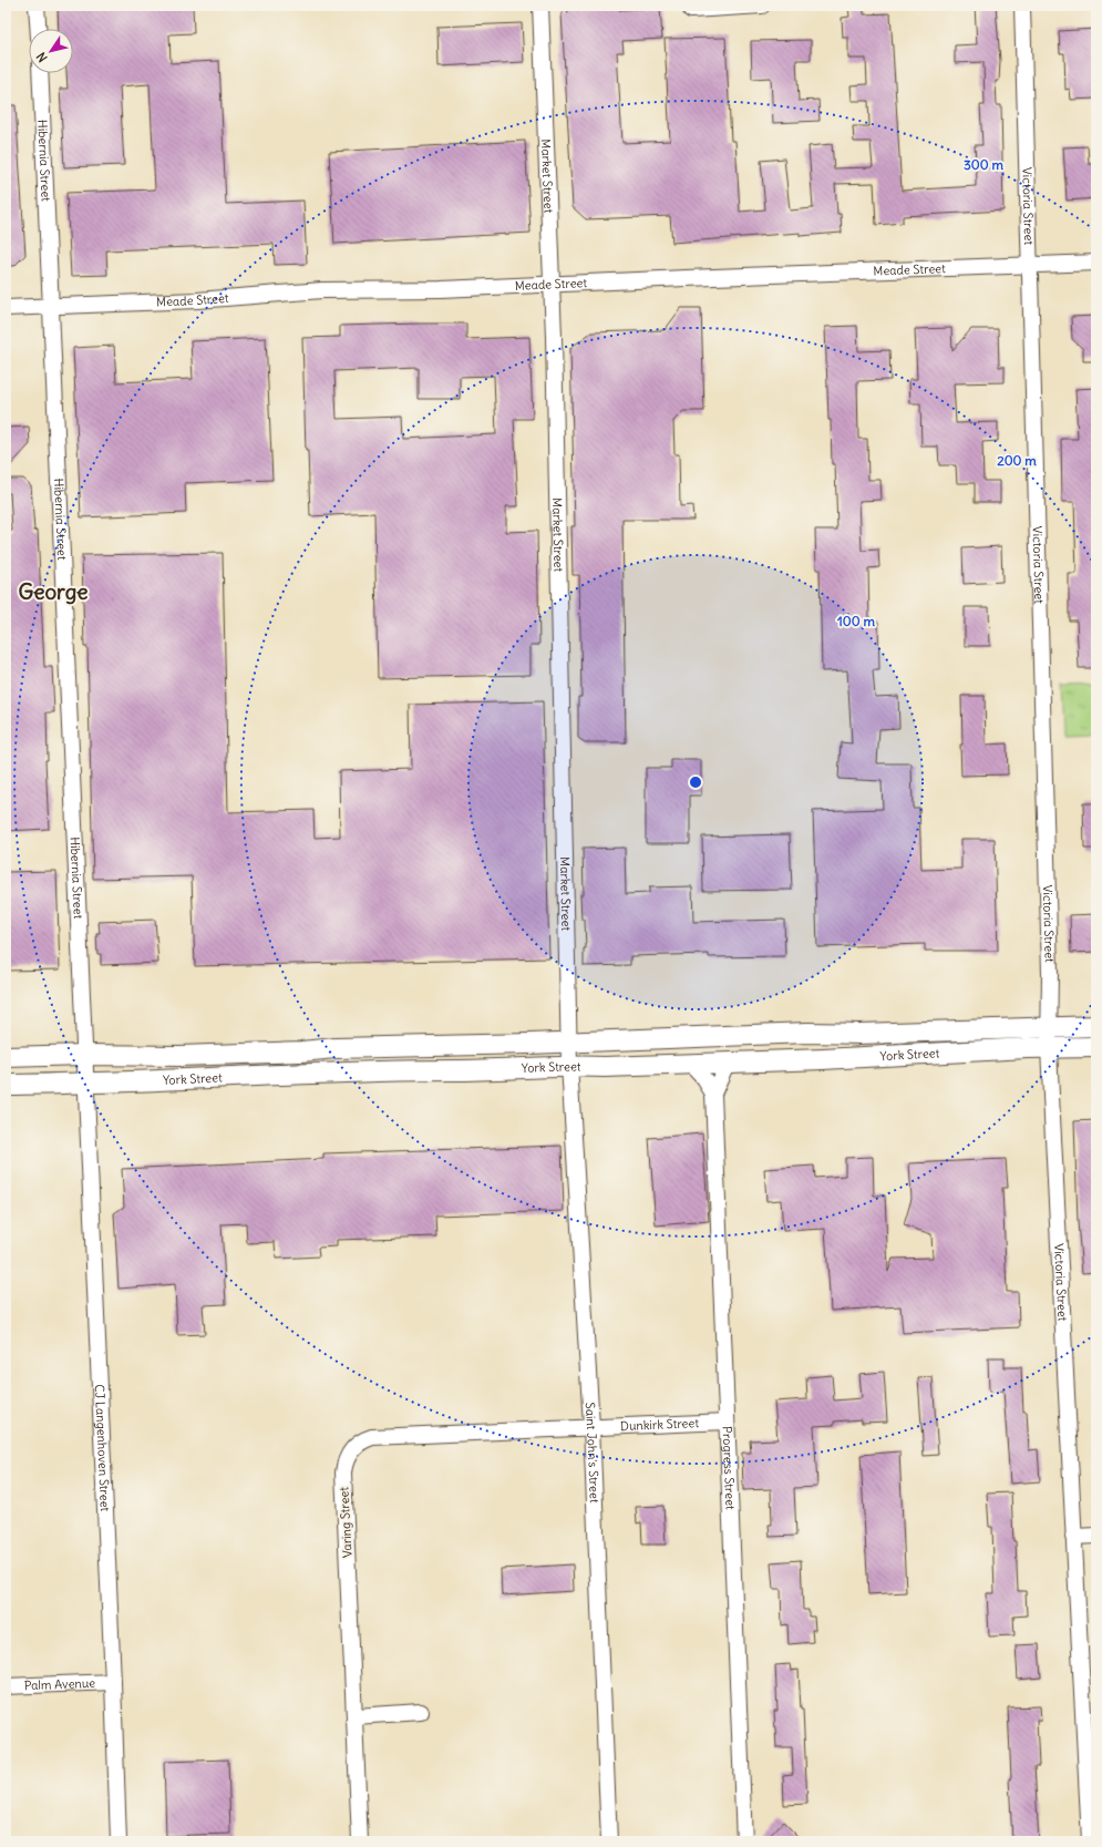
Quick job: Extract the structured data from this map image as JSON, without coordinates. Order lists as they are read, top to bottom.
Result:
{
  "streets": {
    "main road": ["York Street"],
    "street": [
      "Hibernia Street",
      "Market Street",
      "Victoria Street",
      "Meade Street",
      "Dunkirk Street",
      "CJ Langenhoven Street",
      "Saint John's Street",
      "Progress Street",
      "Varing Street",
      "Palm Avenue"
    ]
  },
  "crossings": [
    ["Hibernia Street", "Meade Street"],
    ["Hibernia Street", "York Street"],
    ["Hibernia Street", "CJ Langenhoven Street"],
    ["Market Street", "Meade Street"],
    ["Market Street", "York Street"],
    ["Market Street", "Saint John's Street"],
    ["Victoria Street", "Meade Street"],
    ["Victoria Street", "York Street"],
    ["York Street", "CJ Langenhoven Street"],
    ["York Street", "Saint John's Street"],
    ["York Street", "Progress Street"],
    ["Dunkirk Street", "Saint John's Street"],
    ["Dunkirk Street", "Progress Street"],
    ["Dunkirk Street", "Varing Street"],
    ["CJ Langenhoven Street", "Palm Avenue"],
    ["Saint John's Street", "Varing Street"]
  ],
  "districts": ["George"],
  "north": "bottom left",
  "rings": ["300 m", "200 m", "100 m"]
}
